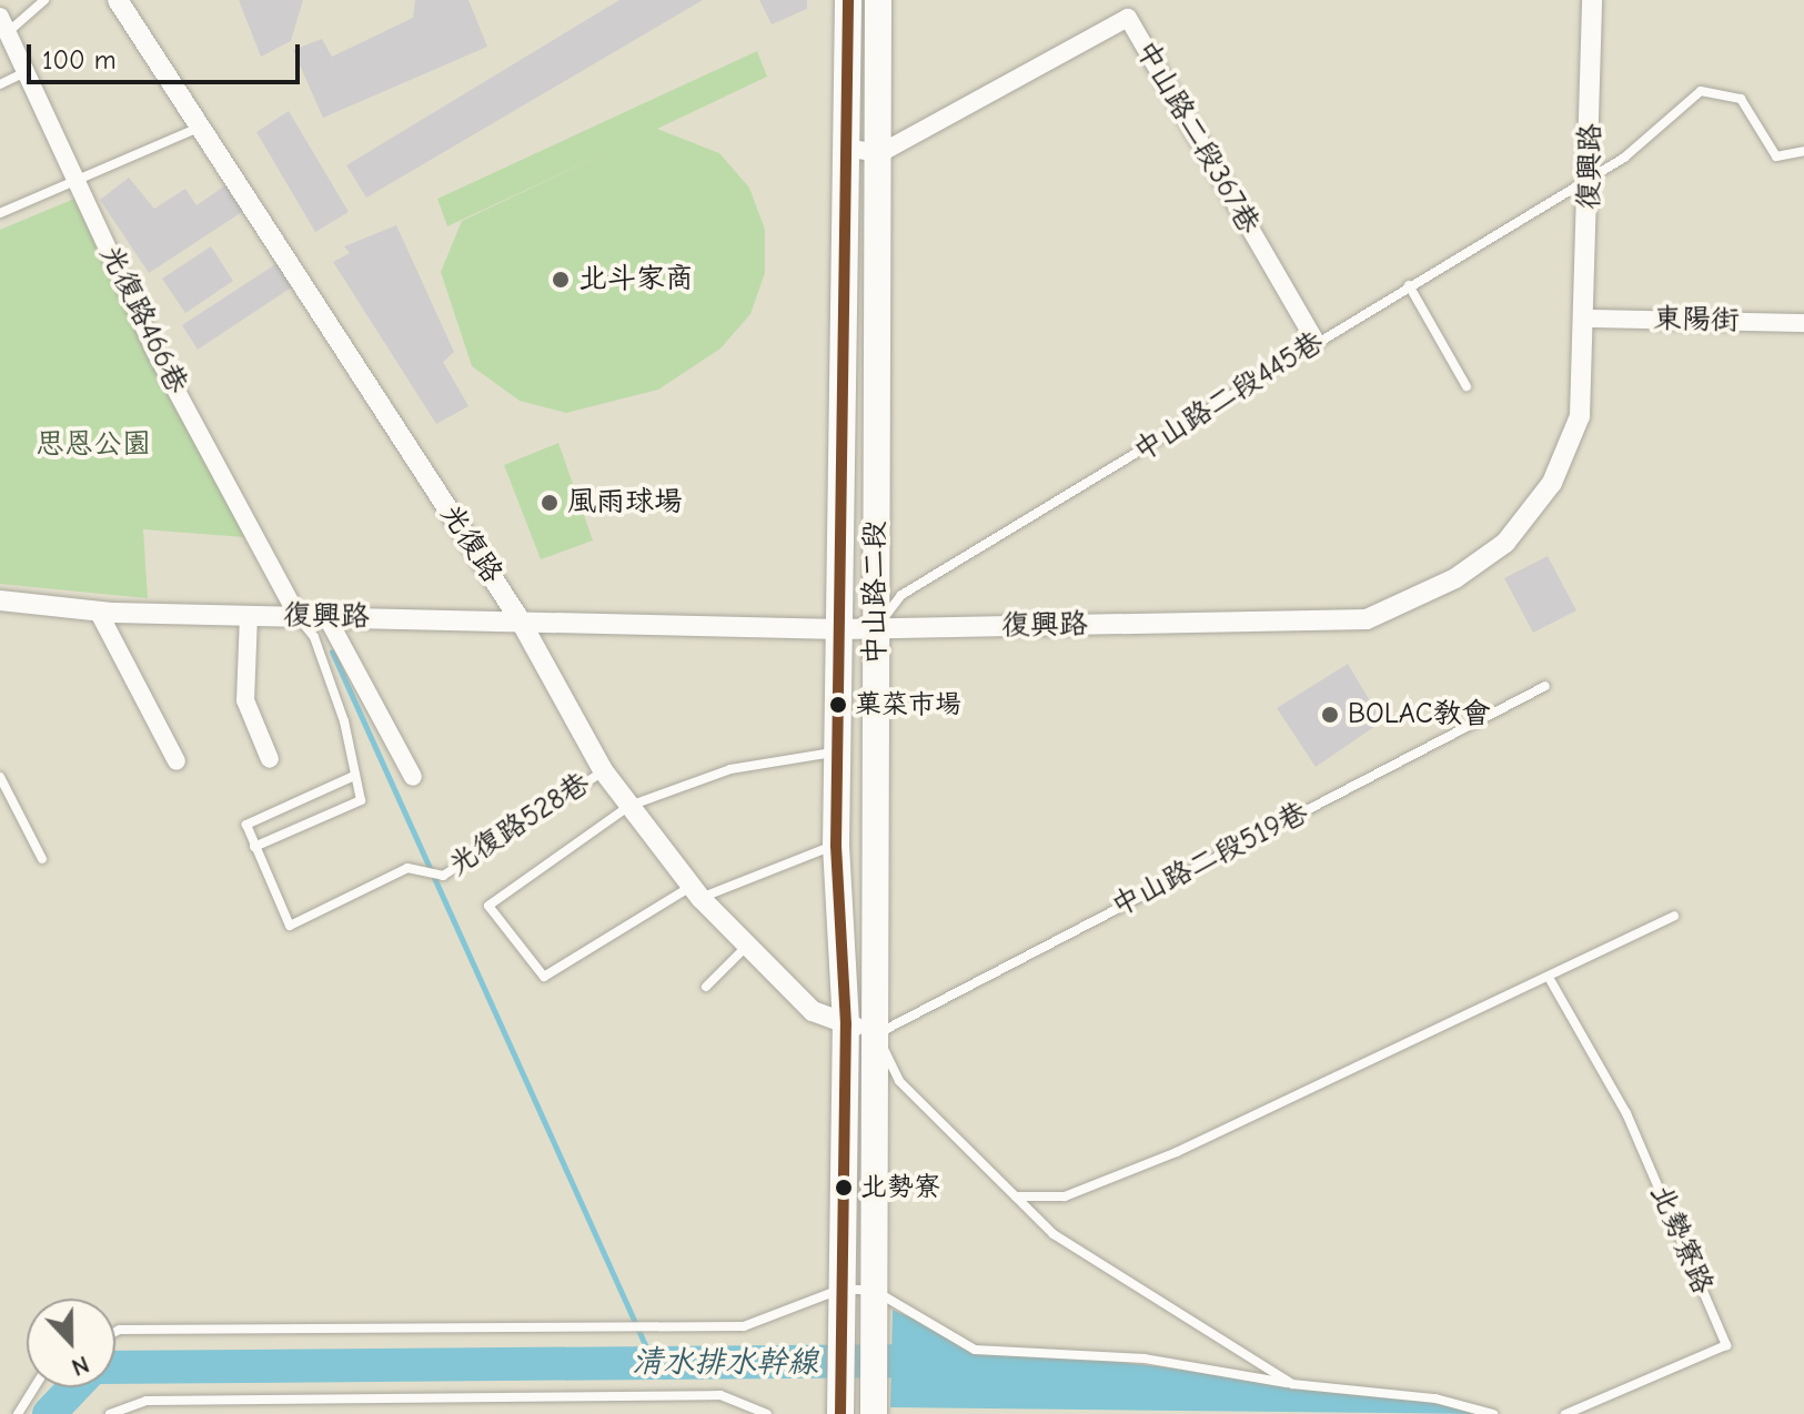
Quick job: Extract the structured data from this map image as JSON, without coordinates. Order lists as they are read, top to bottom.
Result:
{
  "streets": {
    "main road": ["中山路二段"],
    "street": [
      "中山路二段367巷",
      "復興路",
      "光復路466巷",
      "東陽街",
      "光復路"
    ],
    "lane": [
      "中山路二段445巷",
      "光復路528巷",
      "中山路二段519巷",
      "北勢寮路"
    ]
  },
  "crossings": [
    ["中山路二段367巷", "中山路二段445巷"],
    ["中山路二段367巷", "中山路二段"],
    ["復興路", "光復路466巷"],
    ["復興路", "東陽街"],
    ["復興路", "中山路二段445巷"],
    ["復興路", "光復路"],
    ["復興路", "中山路二段"],
    ["中山路二段445巷", "中山路二段"],
    ["光復路", "中山路二段"],
    ["光復路", "光復路528巷"],
    ["光復路", "中山路二段519巷"],
    ["中山路二段", "中山路二段519巷"]
  ],
  "water": ["清水排水幹線"],
  "parks": ["思恩公園"],
  "places": [
    "北斗家商",
    "風雨球場",
    "菓菜市場",
    "BOLAC教會",
    "北勢寮"
  ],
  "scale_bar": "100 m",
  "north": "bottom"
}
